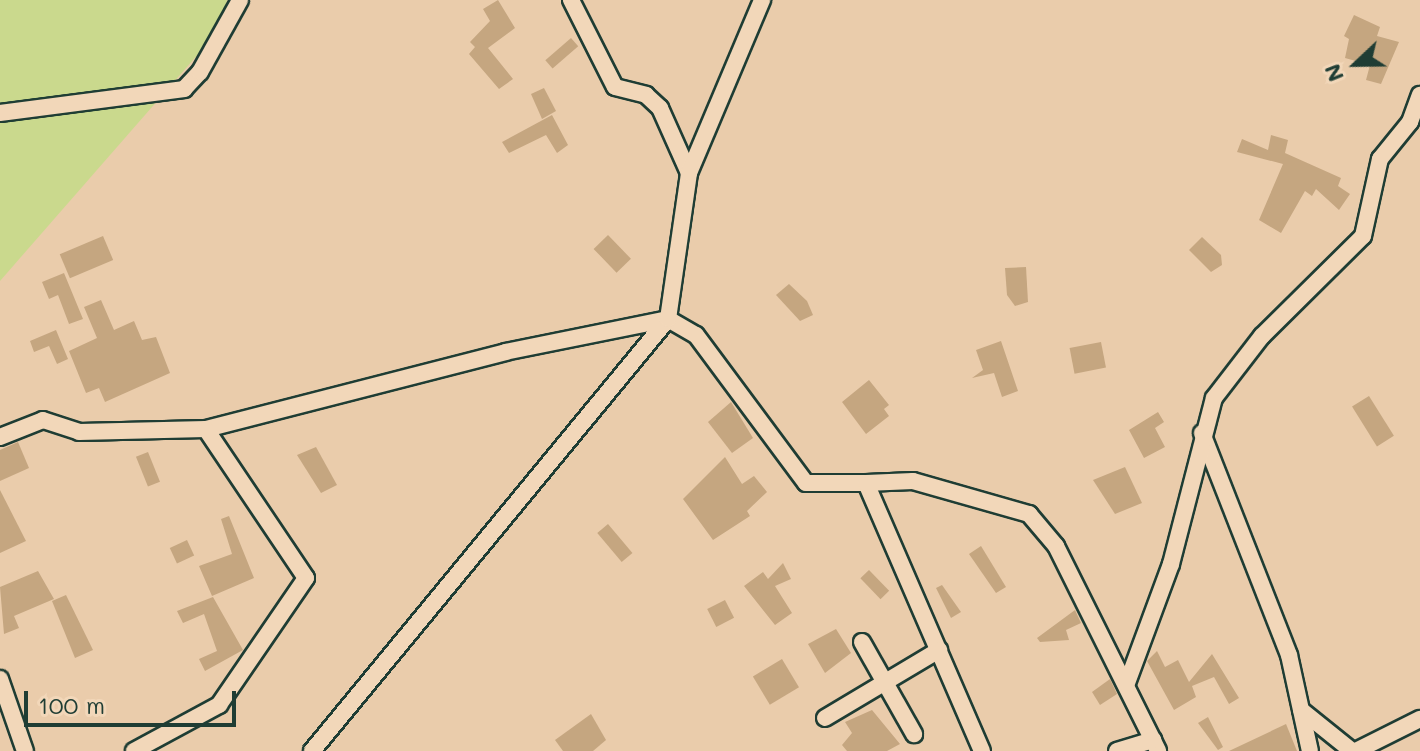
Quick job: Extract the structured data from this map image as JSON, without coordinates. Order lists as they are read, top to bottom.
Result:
{
  "scale_bar": "100 m",
  "north": "left"
}
